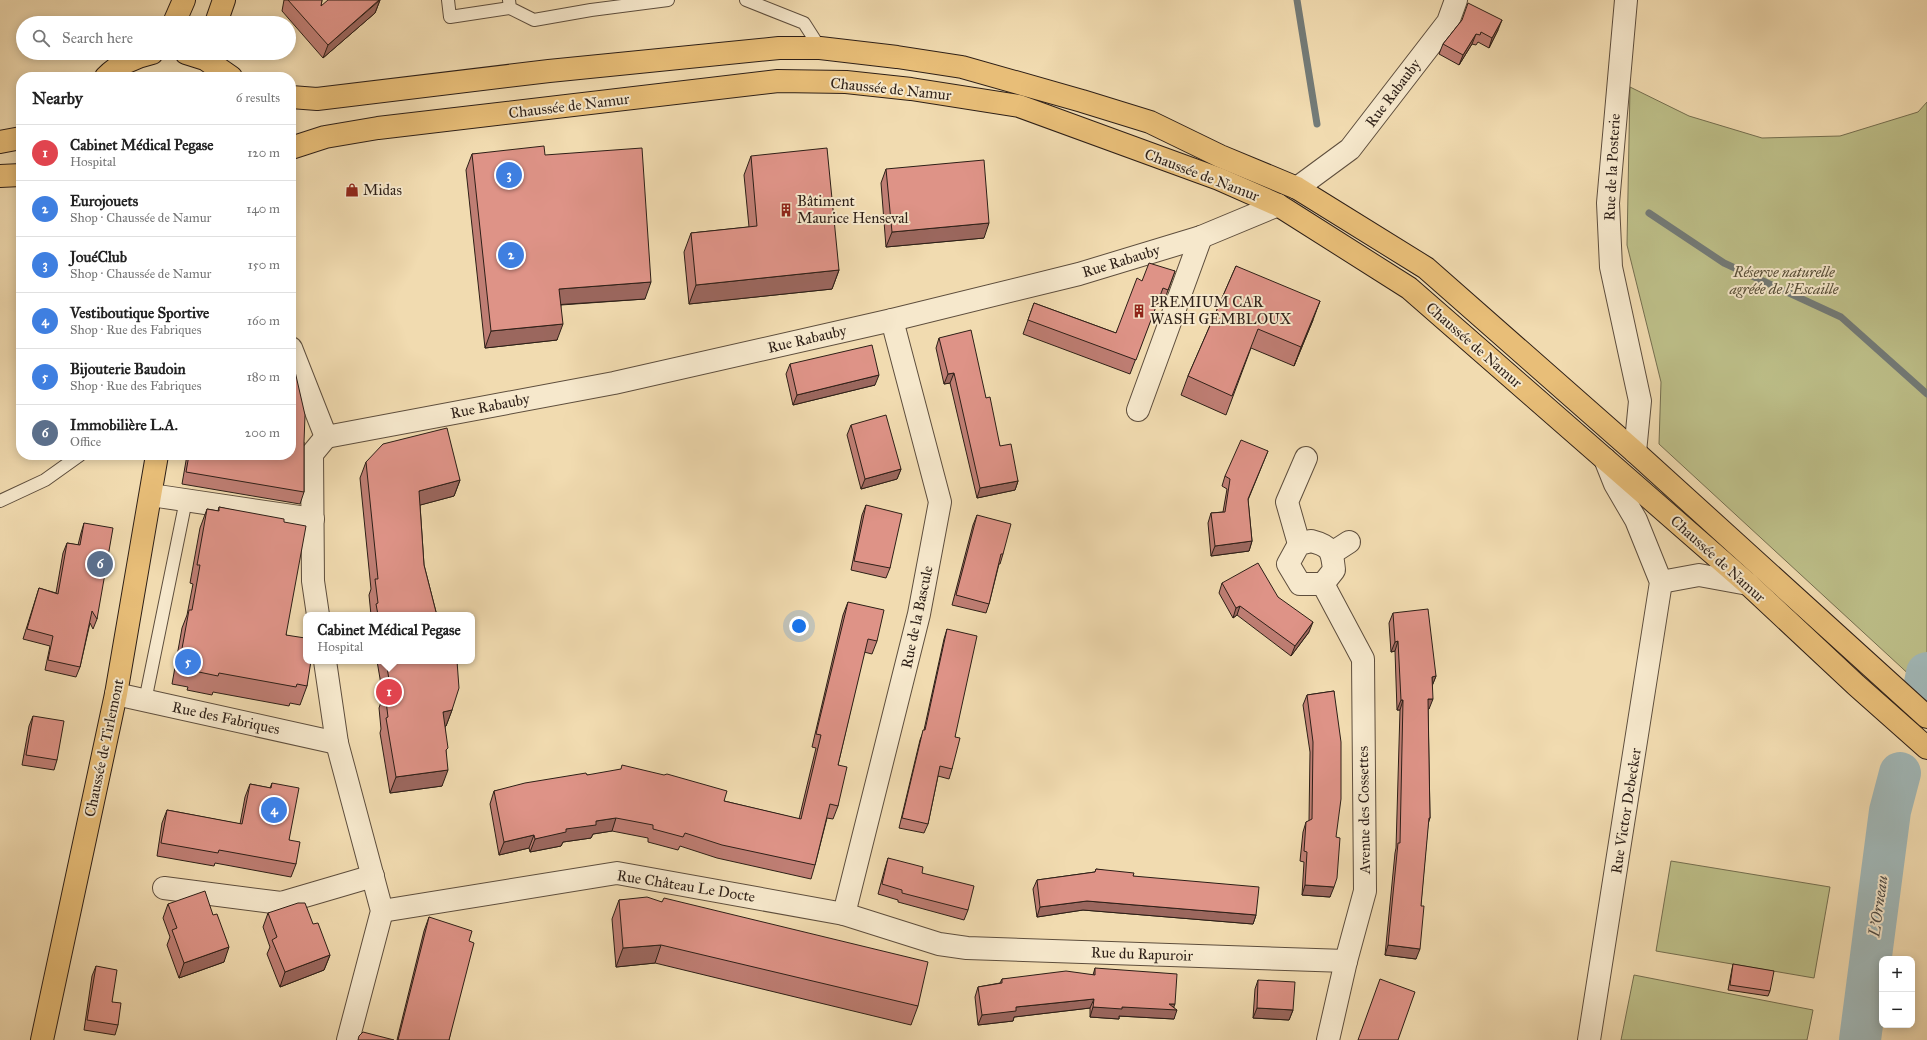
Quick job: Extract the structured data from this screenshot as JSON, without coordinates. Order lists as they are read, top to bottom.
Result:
{
  "streets": {
    "main road": ["Chaussée de Namur", "Chaussée de Tirlemont"],
    "street": [
      "Rue Rabauby",
      "Rue de la Posterie",
      "Rue de la Bascule",
      "Rue des Fabriques",
      "Avenue des Cossettes",
      "Rue Victor Debecker",
      "Rue Château Le Docte",
      "Rue du Rapuroir"
    ]
  },
  "crossings": [
    ["Chaussée de Namur", "Rue Rabauby"],
    ["Chaussée de Namur", "Rue de la Posterie"],
    ["Rue Rabauby", "Rue de la Bascule"],
    ["Rue de la Bascule", "Rue Château Le Docte"],
    ["Rue des Fabriques", "Chaussée de Tirlemont"],
    ["Avenue des Cossettes", "Rue du Rapuroir"],
    ["Rue Château Le Docte", "Rue du Rapuroir"]
  ],
  "water": ["L'Orneau"],
  "parks": ["Réserve naturelle agréée de l'Escaille"],
  "places": {
    "shop": ["Midas"],
    "building": ["Bâtiment Maurice Henseval", "PREMIUM CAR WASH GEMBLOUX"]
  },
  "page": {
    "search": "Search here",
    "heading": ["Nearby", "6 results"],
    "list": [
      {
        "mark": "1",
        "name": "Cabinet Médical Pegase",
        "note": "Hospital",
        "value": "120 m"
      },
      {
        "mark": "2",
        "name": "Eurojouets",
        "note": "Shop · Chaussée de Namur",
        "value": "140 m"
      },
      {
        "mark": "3",
        "name": "JouéClub",
        "note": "Shop · Chaussée de Namur",
        "value": "150 m"
      },
      {
        "mark": "4",
        "name": "Vestiboutique Sportive",
        "note": "Shop · Rue des Fabriques",
        "value": "160 m"
      },
      {
        "mark": "5",
        "name": "Bijouterie Baudoin",
        "note": "Shop · Rue des Fabriques",
        "value": "180 m"
      },
      {
        "mark": "6",
        "name": "Immobilière L.A.",
        "note": "Office",
        "value": "200 m"
      }
    ],
    "pins": [
      "3",
      "2",
      "6",
      "5",
      "1",
      "4"
    ],
    "popup": ["Cabinet Médical Pegase", "Hospital"],
    "map_buttons": ["+", "−"]
  }
}
